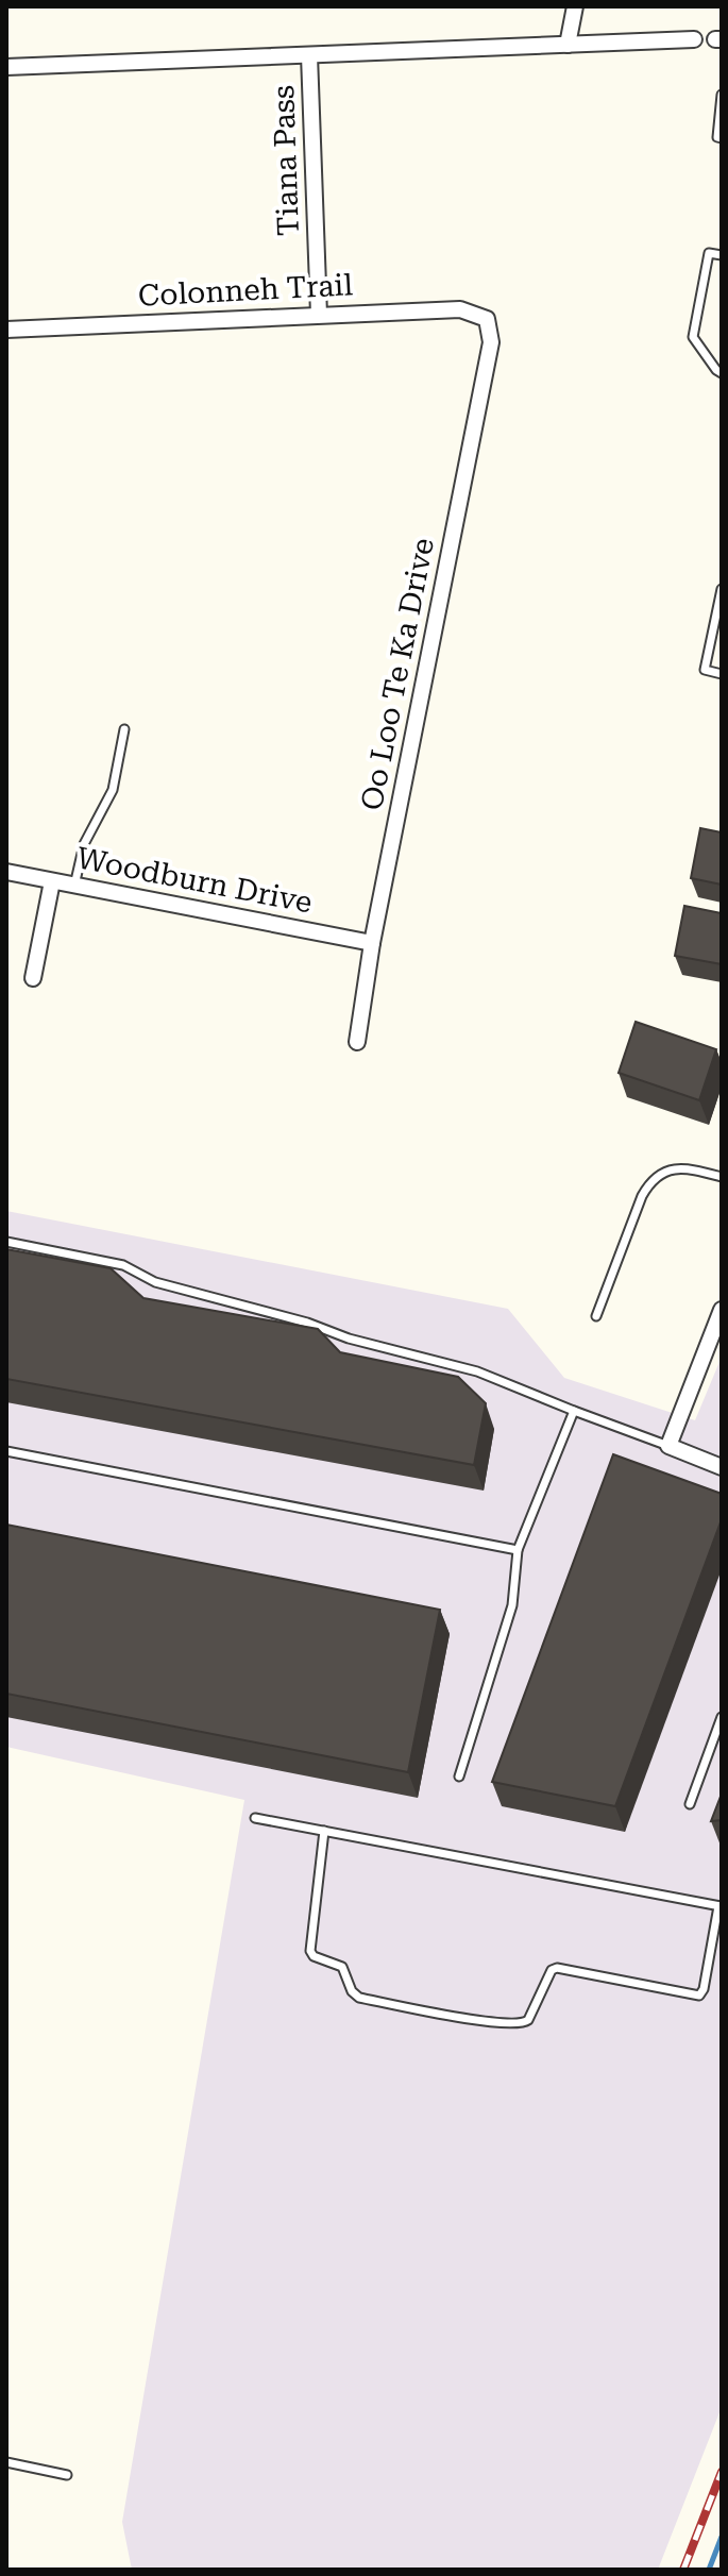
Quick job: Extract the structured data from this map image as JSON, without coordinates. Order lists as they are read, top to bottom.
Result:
{
  "streets": {
    "street": [
      "Tiana Pass",
      "Colonneh Trail",
      "Oo Loo Te Ka Drive",
      "Woodburn Drive"
    ]
  },
  "crossings": [
    ["Tiana Pass", "Colonneh Trail"],
    ["Colonneh Trail", "Oo Loo Te Ka Drive"],
    ["Oo Loo Te Ka Drive", "Woodburn Drive"]
  ]
}
